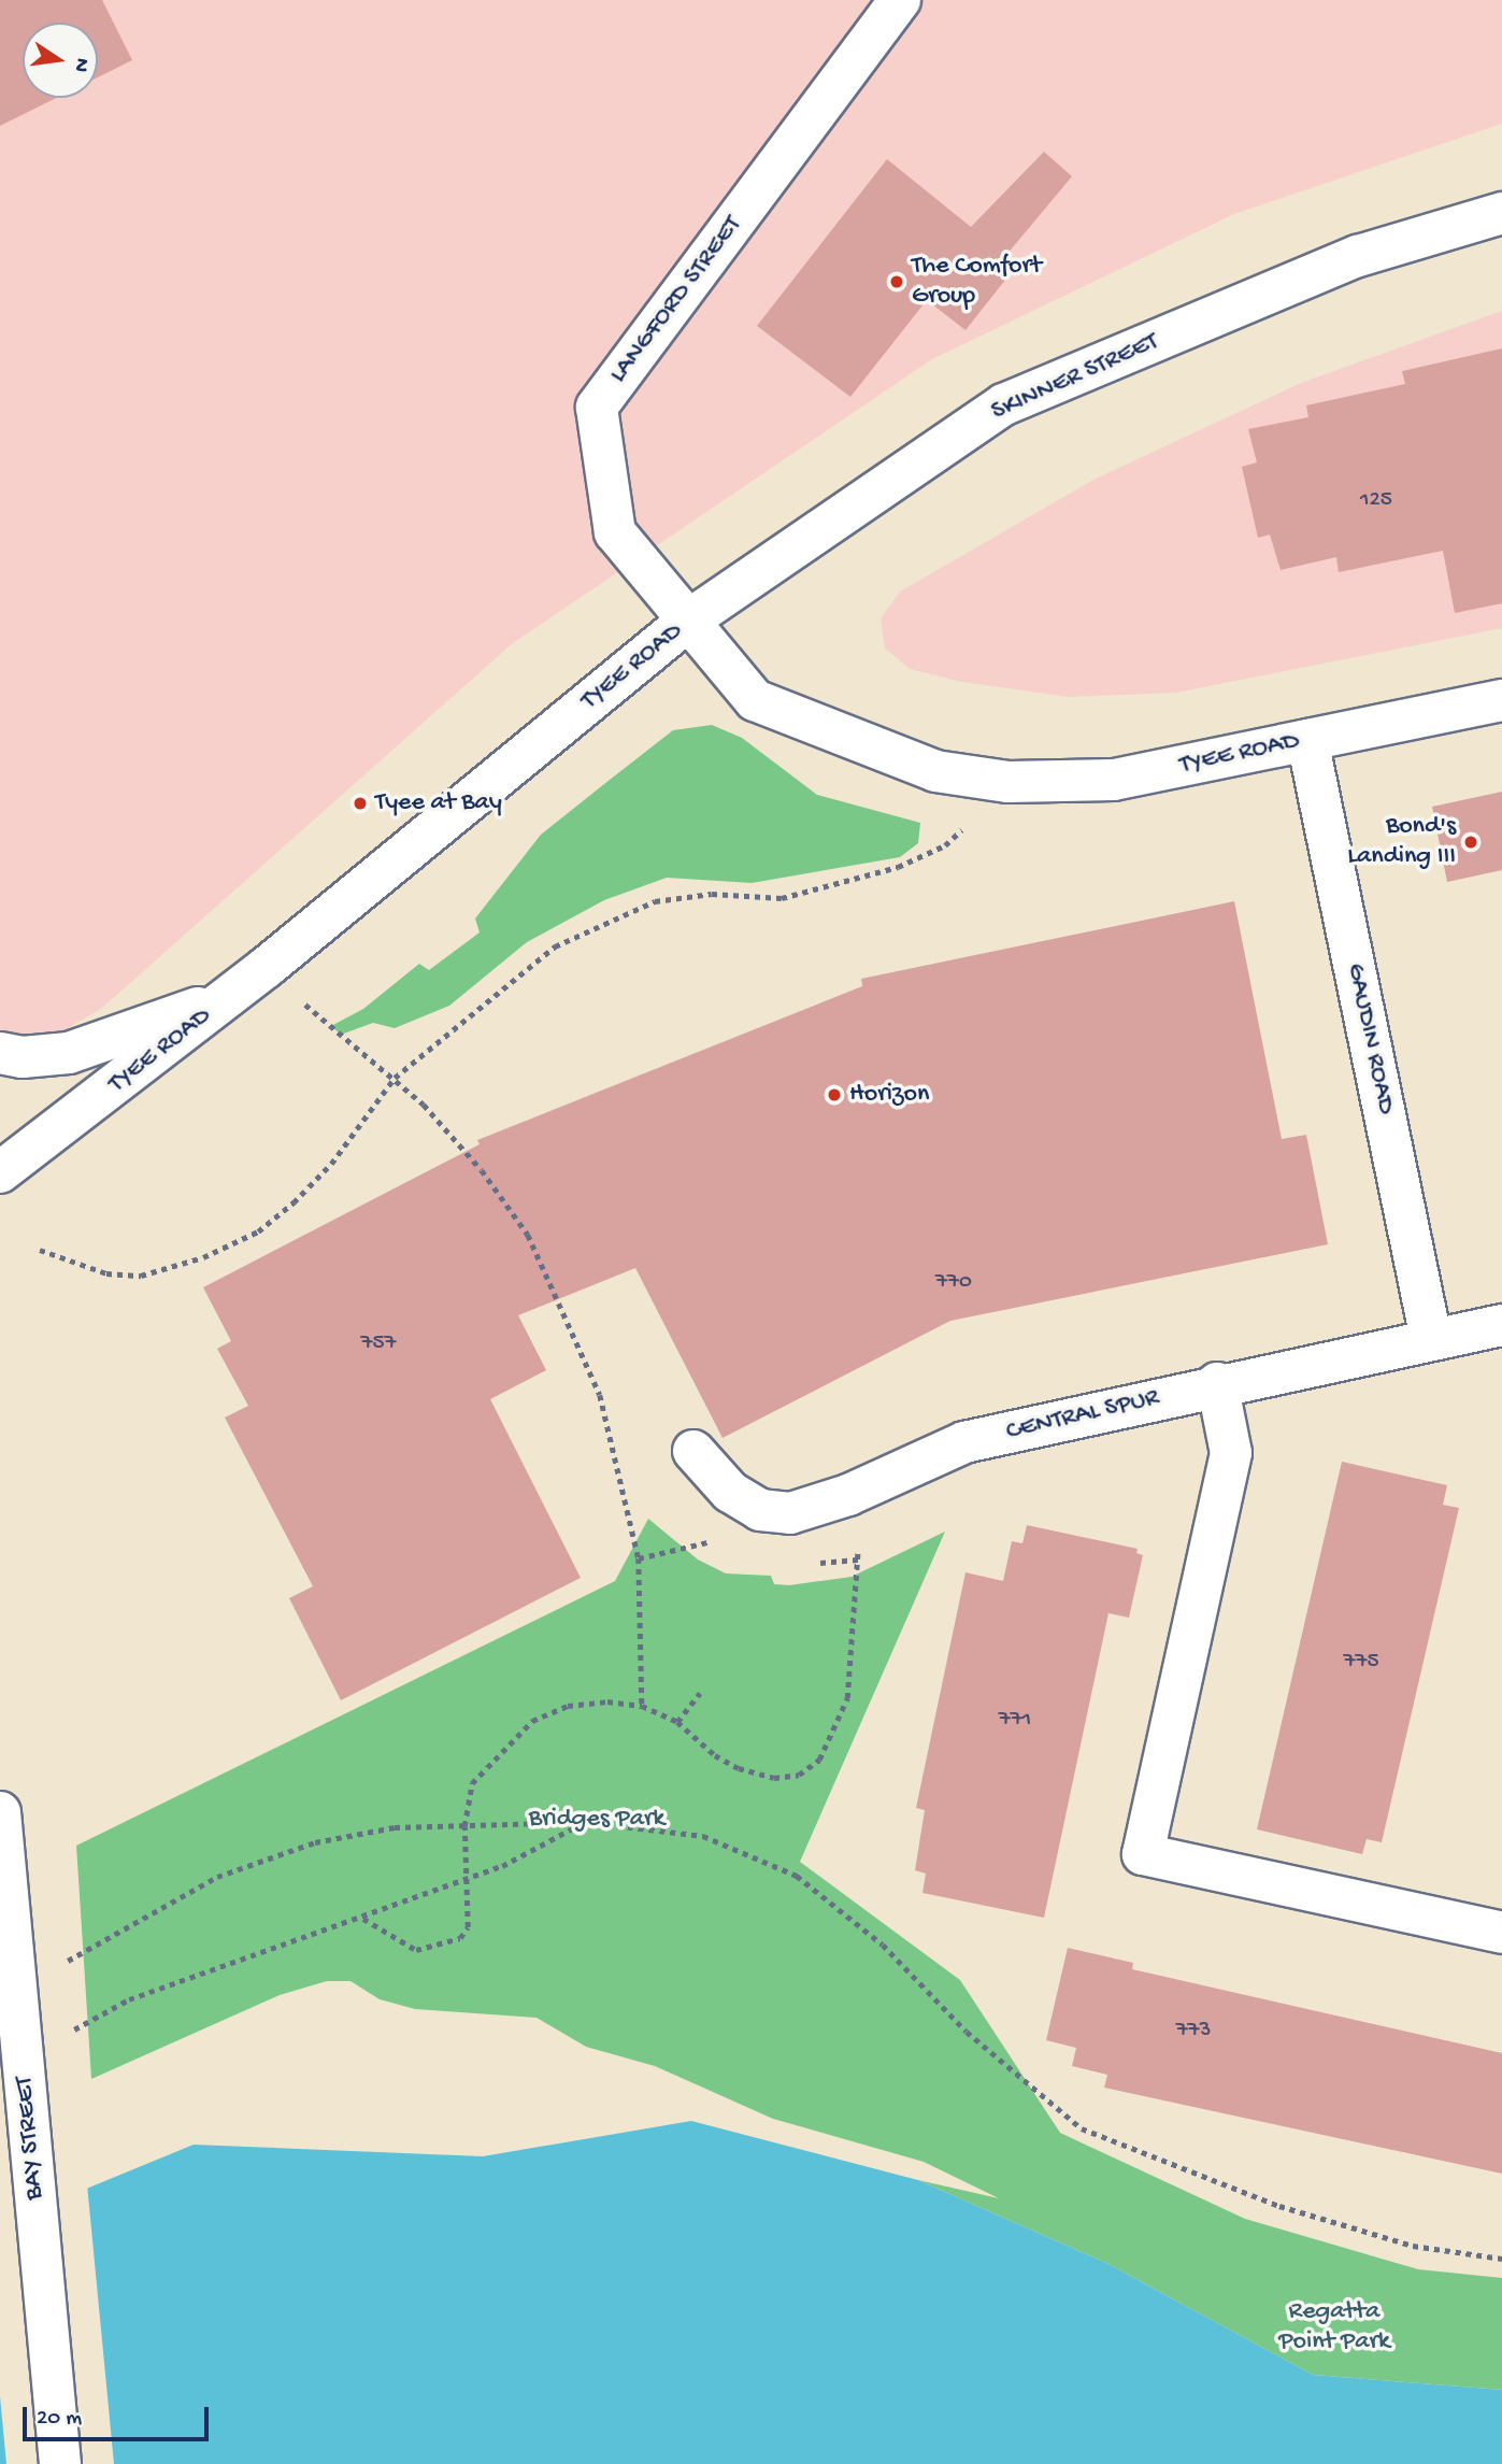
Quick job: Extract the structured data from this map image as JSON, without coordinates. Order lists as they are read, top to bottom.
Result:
{
  "streets": {
    "street": [
      "LANGFORD STREET",
      "SKINNER STREET",
      "TYEE ROAD",
      "GAUDIN ROAD",
      "CENTRAL SPUR",
      "BAY STREET"
    ]
  },
  "crossings": [
    ["LANGFORD STREET", "SKINNER STREET"],
    ["LANGFORD STREET", "TYEE ROAD"],
    ["SKINNER STREET", "TYEE ROAD"],
    ["TYEE ROAD", "GAUDIN ROAD"],
    ["GAUDIN ROAD", "CENTRAL SPUR"]
  ],
  "parks": ["Bridges Park", "Regatta Point Park"],
  "places": [
    "The Comfort Group",
    "Tyee at Bay",
    "Bond's Landing III",
    "Horizon"
  ],
  "house_numbers": [
    "125",
    "770",
    "757",
    "775",
    "771",
    "773"
  ],
  "scale_bar": "20 m",
  "north": "right"
}
